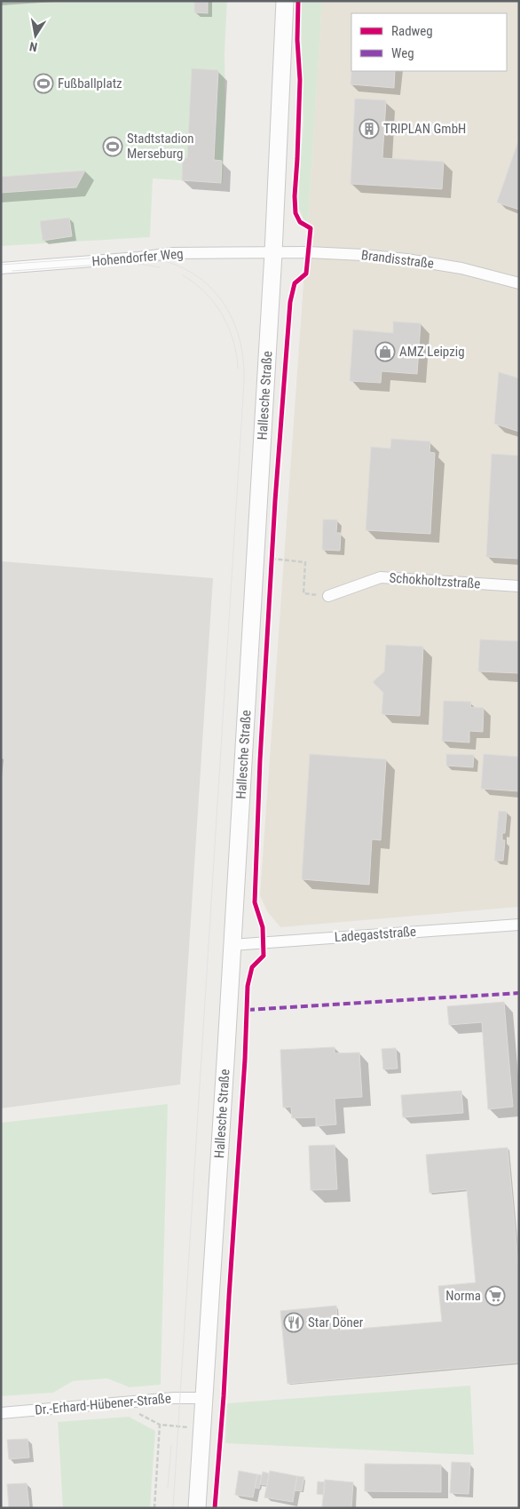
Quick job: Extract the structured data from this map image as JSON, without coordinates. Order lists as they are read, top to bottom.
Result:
{
  "streets": {
    "street": [
      "Hohendorfer Weg",
      "Brandisstraße",
      "Hallesche Straße",
      "Schokholtzstraße",
      "Ladegaststraße",
      "Dr.-Erhard-Hübener-Straße"
    ]
  },
  "crossings": [
    ["Hohendorfer Weg", "Brandisstraße"],
    ["Hohendorfer Weg", "Hallesche Straße"],
    ["Brandisstraße", "Hallesche Straße"],
    ["Hallesche Straße", "Ladegaststraße"],
    ["Hallesche Straße", "Dr.-Erhard-Hübener-Straße"]
  ],
  "places": {
    "sports": ["Fußballplatz", "Stadtstadion Merseburg"],
    "building": ["TRIPLAN GmbH"],
    "shop": ["AMZ Leipzig"],
    "supermarket": ["Norma"],
    "restaurant": ["Star Döner"]
  },
  "legend": ["Radweg", "Weg"],
  "north": "bottom"
}
